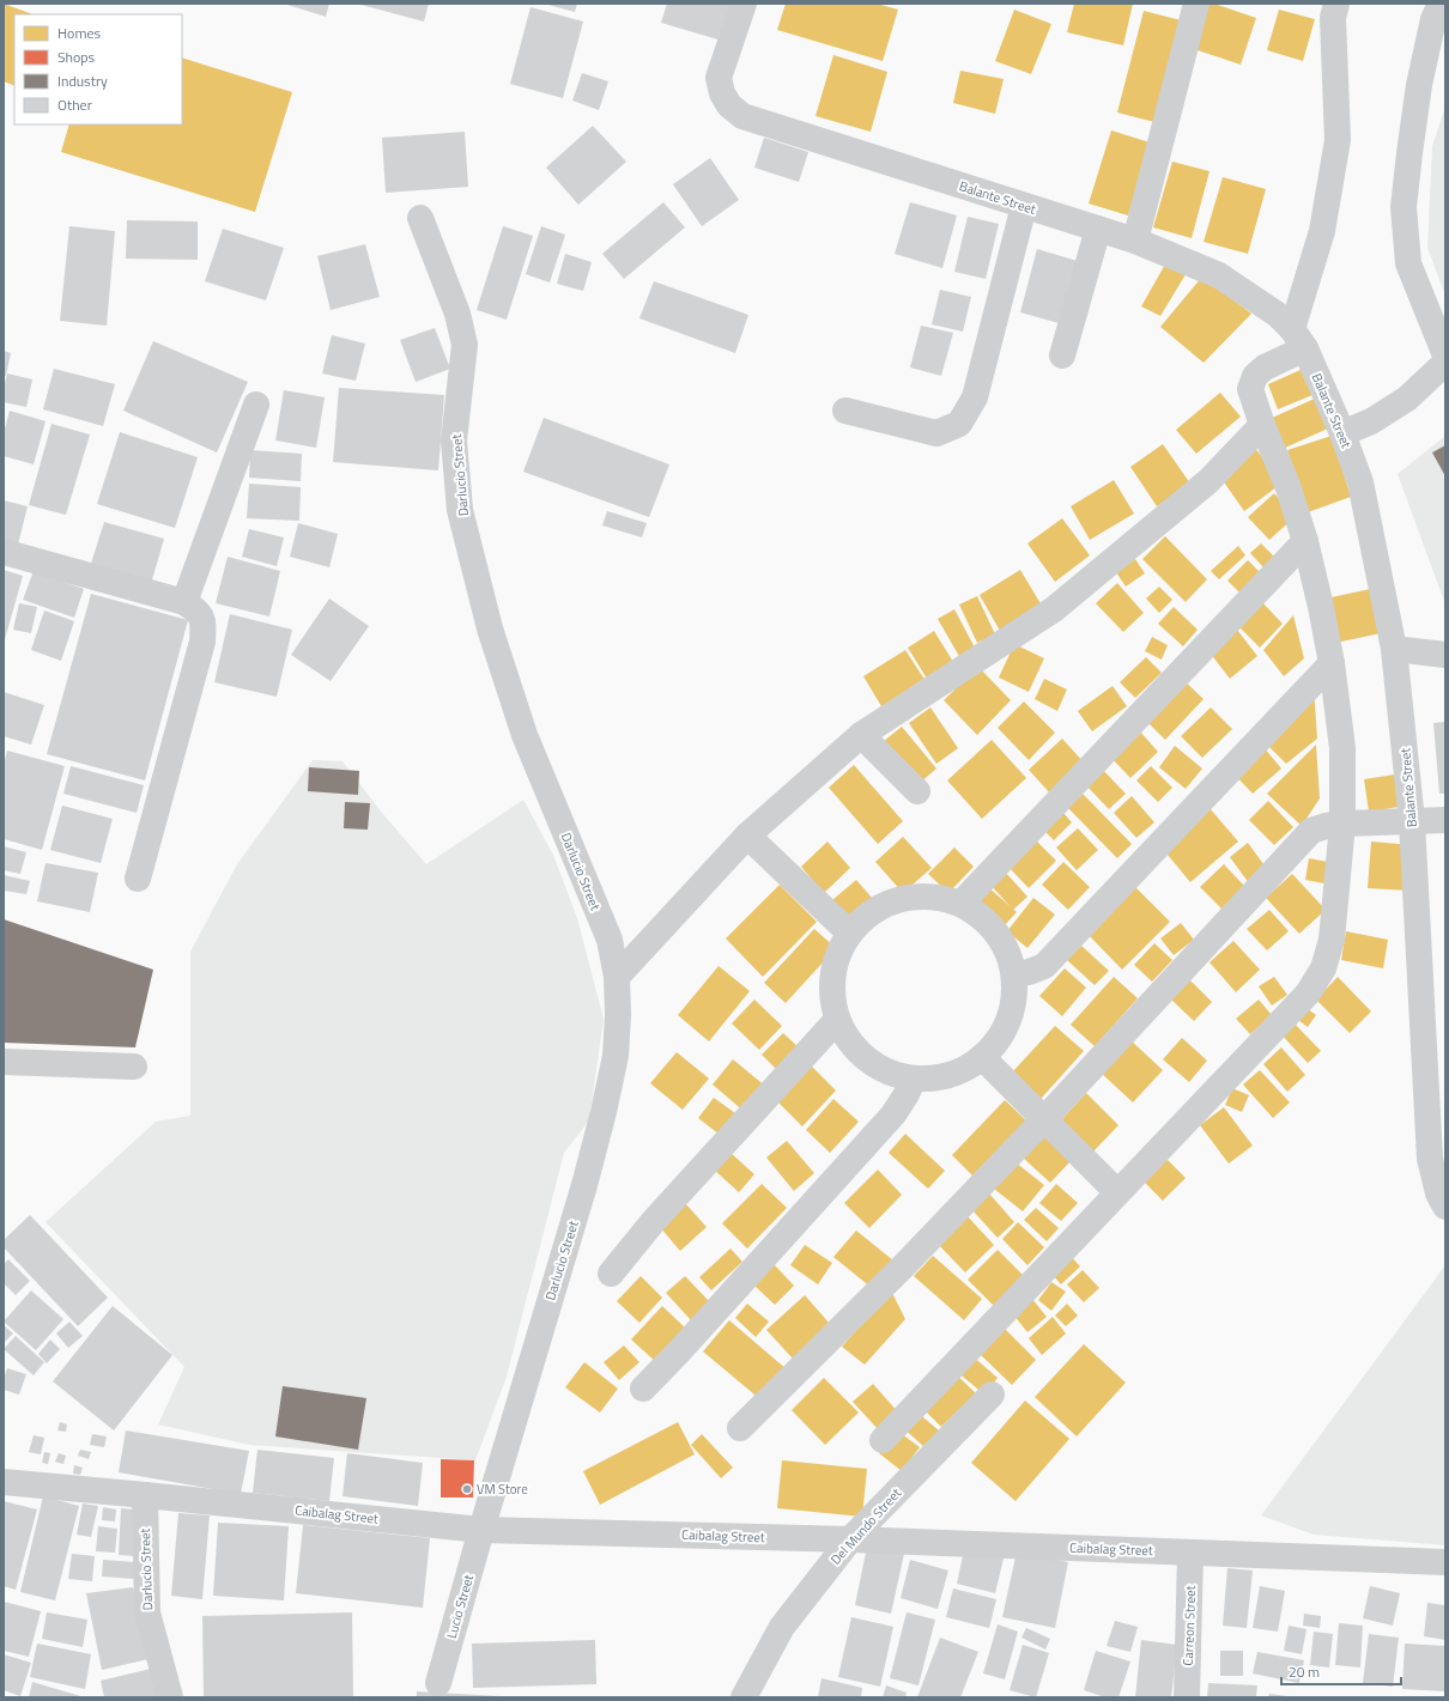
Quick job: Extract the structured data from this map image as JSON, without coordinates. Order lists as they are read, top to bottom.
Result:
{
  "streets": {
    "street": [
      "Balante Street",
      "Darlucio Street",
      "Caibalag Street",
      "Del Mundo Street",
      "Lucio Street",
      "Carreon Street"
    ]
  },
  "crossings": [
    ["Darlucio Street", "Caibalag Street"],
    ["Darlucio Street", "Lucio Street"],
    ["Caibalag Street", "Del Mundo Street"],
    ["Caibalag Street", "Lucio Street"],
    ["Caibalag Street", "Carreon Street"]
  ],
  "places": ["VM Store"],
  "legend": [
    "Homes",
    "Shops",
    "Industry",
    "Other"
  ],
  "scale_bar": "20 m"
}
